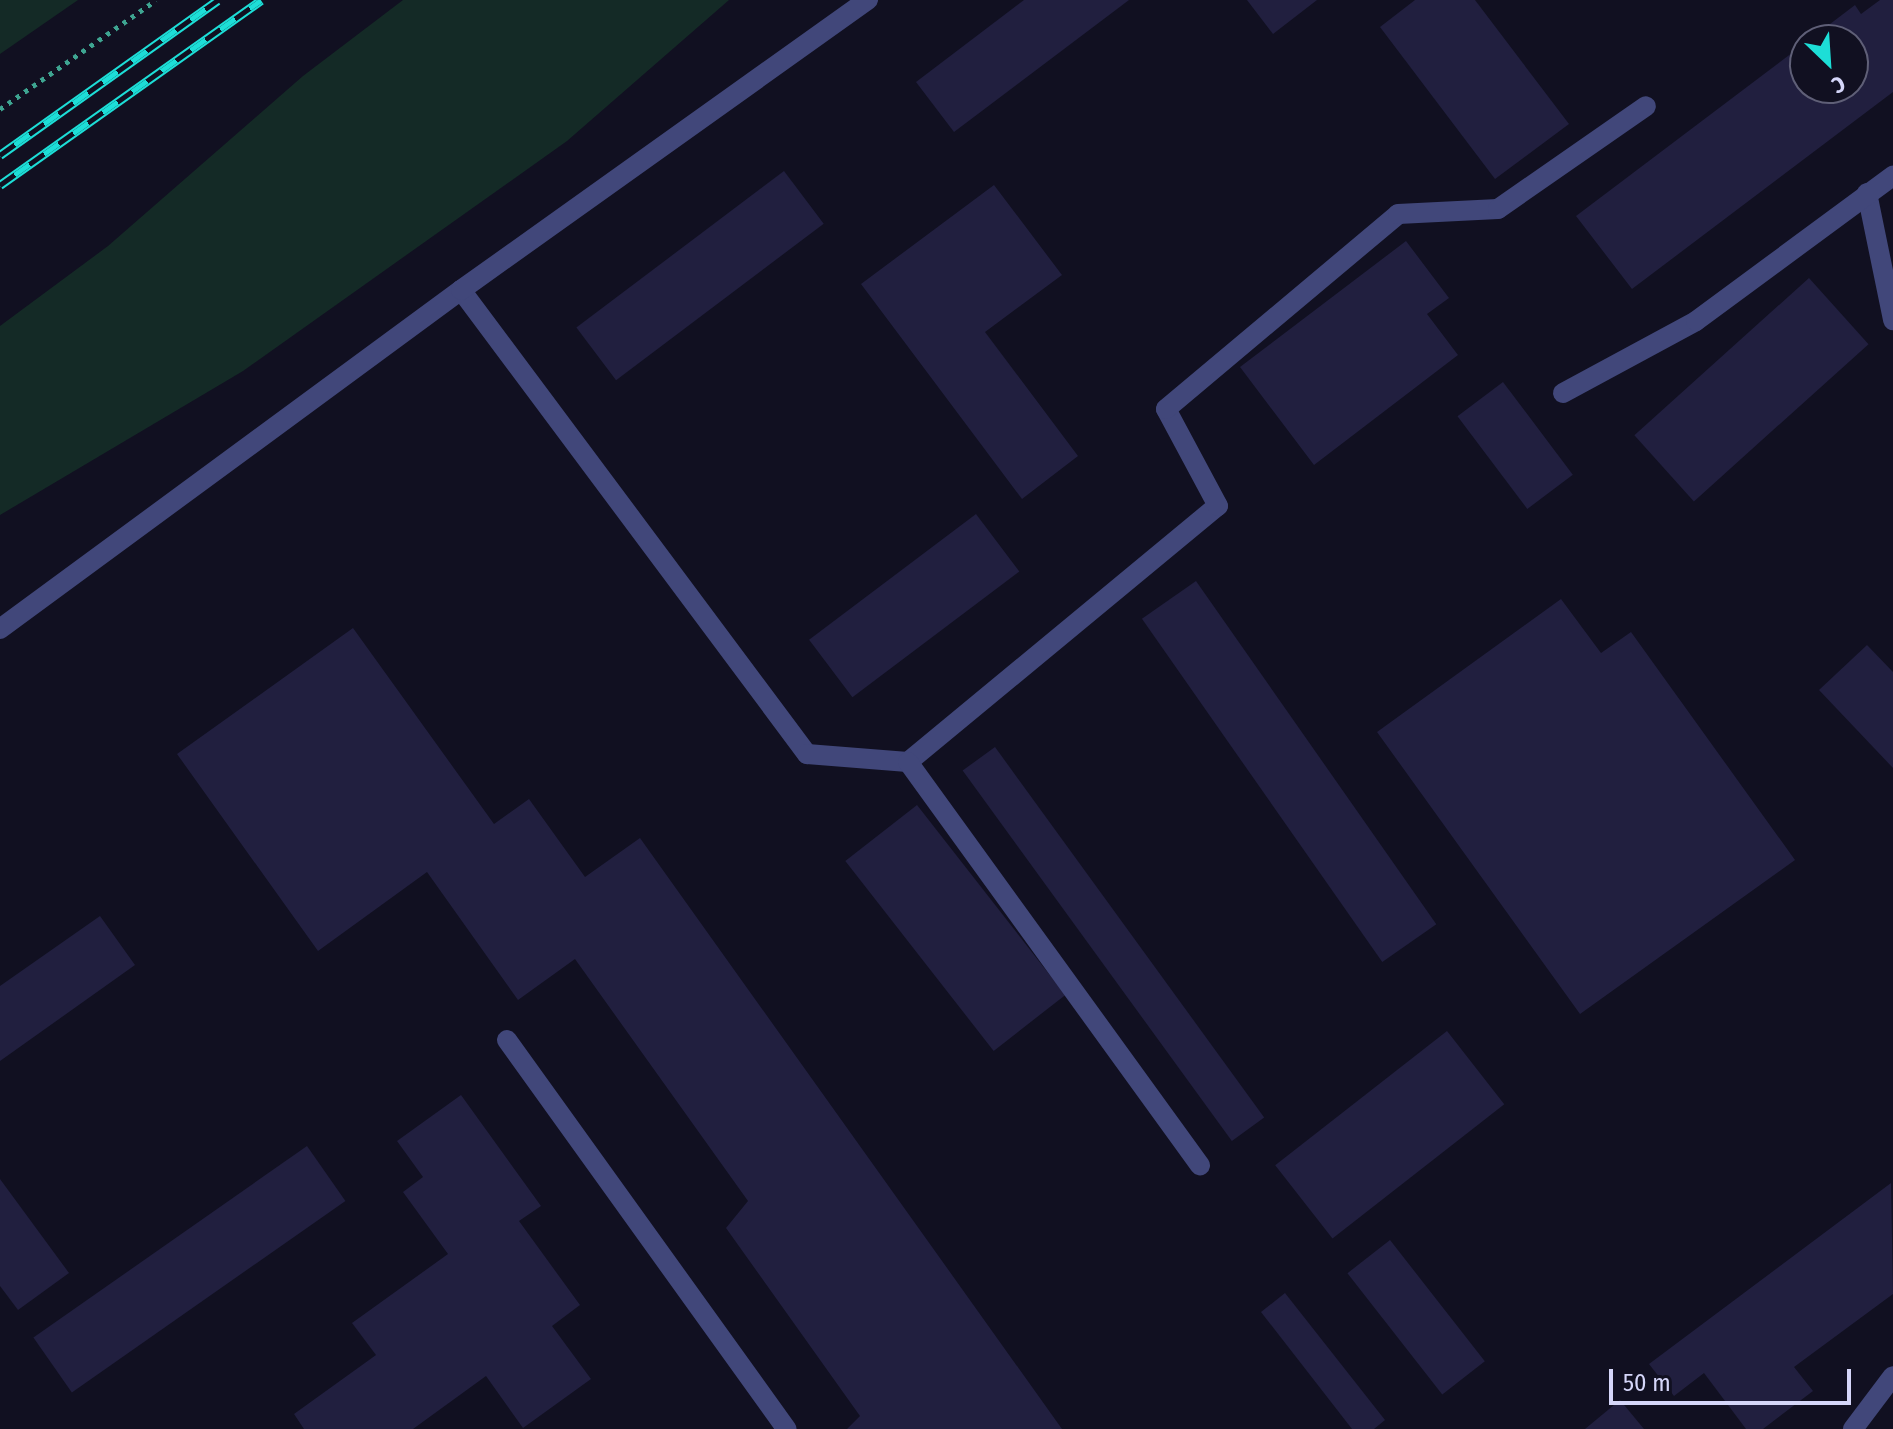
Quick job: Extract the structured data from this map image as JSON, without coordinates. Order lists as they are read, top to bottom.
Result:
{
  "scale_bar": "50 m",
  "north": "bottom right"
}
